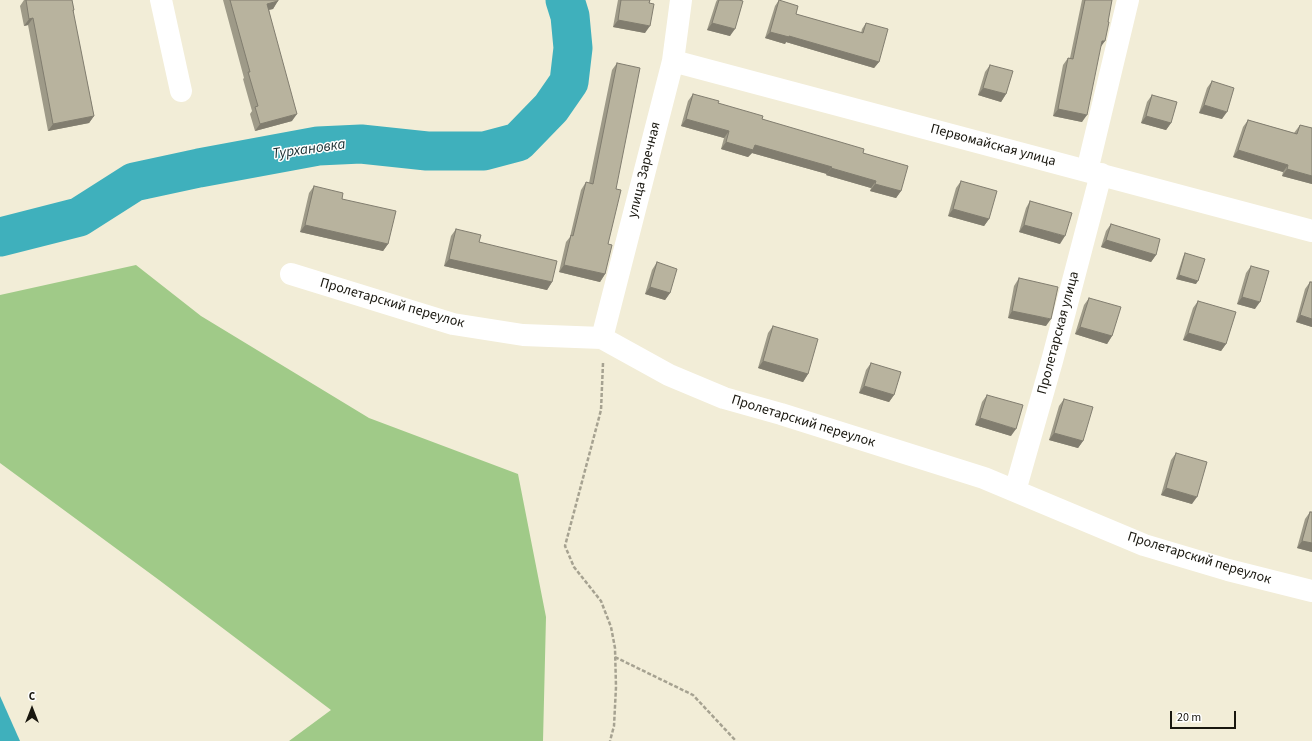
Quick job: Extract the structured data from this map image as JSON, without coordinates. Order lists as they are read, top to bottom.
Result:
{
  "streets": {
    "street": [
      "Первомайская улица",
      "улица Заречная",
      "Пролетарский переулок",
      "Пролетарская улица"
    ]
  },
  "crossings": [
    ["Первомайская улица", "улица Заречная"],
    ["Первомайская улица", "Пролетарская улица"],
    ["улица Заречная", "Пролетарский переулок"],
    ["Пролетарский переулок", "Пролетарская улица"]
  ],
  "water": ["Турхановка"],
  "scale_bar": "20 m",
  "north": "top"
}
